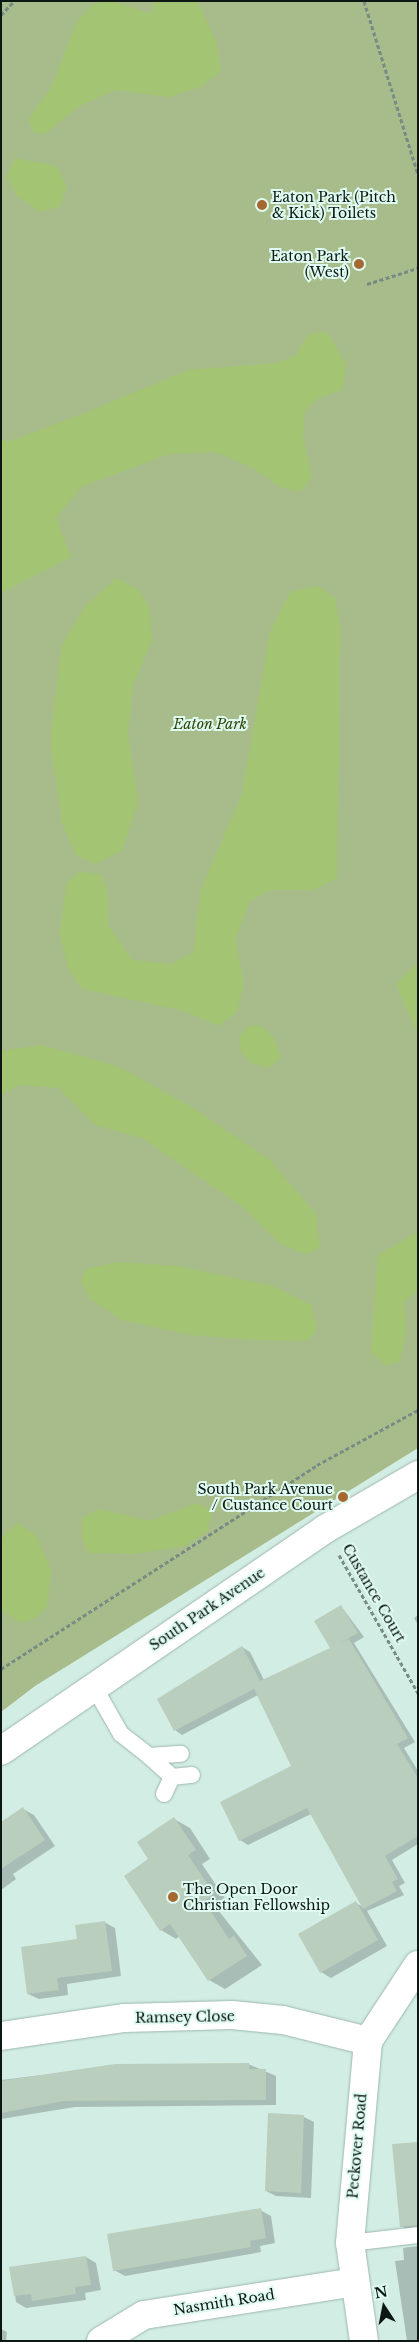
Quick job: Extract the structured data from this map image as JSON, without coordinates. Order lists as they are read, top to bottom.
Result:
{
  "streets": {
    "street": [
      "South Park Avenue",
      "Ramsey Close",
      "Peckover Road",
      "Nasmith Road"
    ],
    "path": ["Custance Court"]
  },
  "crossings": [
    ["Custance Court", "South Park Avenue"],
    ["Ramsey Close", "Peckover Road"],
    ["Peckover Road", "Nasmith Road"]
  ],
  "parks": ["Eaton Park"],
  "places": [
    "Eaton Park (Pitch & Kick) Toilets",
    "Eaton Park (West)",
    "South Park Avenue / Custance Court",
    "The Open Door Christian Fellowship"
  ],
  "north": "top"
}
